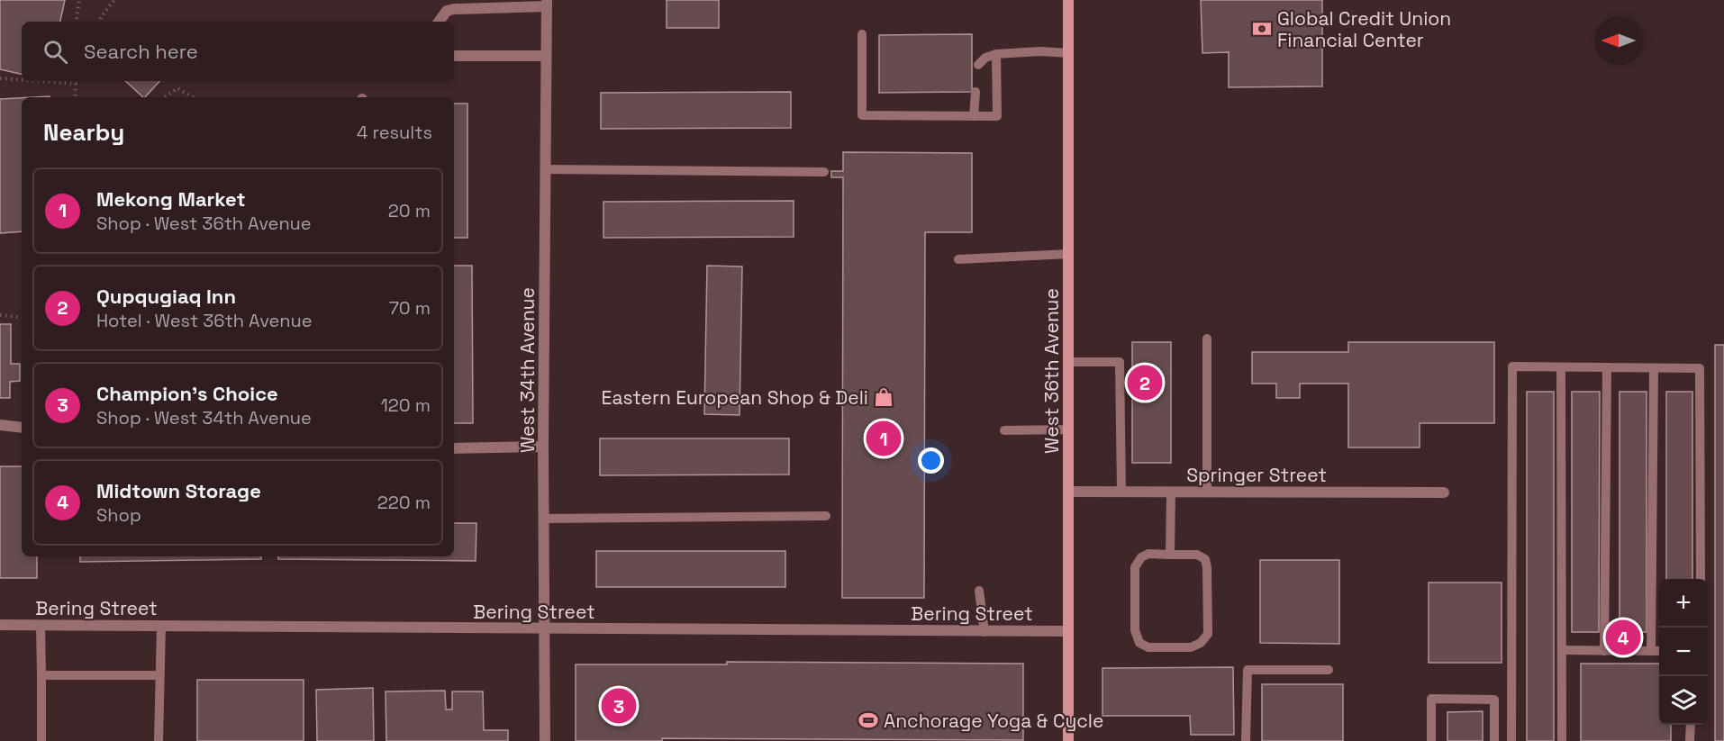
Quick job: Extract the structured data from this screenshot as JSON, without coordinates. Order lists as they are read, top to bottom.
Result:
{
  "streets": {
    "main road": ["West 36th Avenue"],
    "street": ["West 34th Avenue", "Springer Street", "Bering Street"]
  },
  "crossings": [
    ["West 34th Avenue", "Bering Street"],
    ["West 36th Avenue", "Springer Street"],
    ["West 36th Avenue", "Bering Street"]
  ],
  "places": {
    "bank": ["Global Credit Union Financial Center"],
    "shop": ["Eastern European Shop & Deli"],
    "sports": ["Anchorage Yoga & Cycle"]
  },
  "north": "left",
  "page": {
    "search": "Search here",
    "heading": ["Nearby", "4 results"],
    "list": [
      {
        "mark": "1",
        "name": "Mekong Market",
        "note": "Shop · West 36th Avenue",
        "value": "20 m"
      },
      {
        "mark": "2",
        "name": "Qupqugiaq Inn",
        "note": "Hotel · West 36th Avenue",
        "value": "70 m"
      },
      {
        "mark": "3",
        "name": "Champion's Choice",
        "note": "Shop · West 34th Avenue",
        "value": "120 m"
      },
      {
        "mark": "4",
        "name": "Midtown Storage",
        "note": "Shop",
        "value": "220 m"
      }
    ],
    "pins": [
      "2",
      "1",
      "4",
      "3"
    ],
    "map_buttons": ["+", "−"]
  }
}
